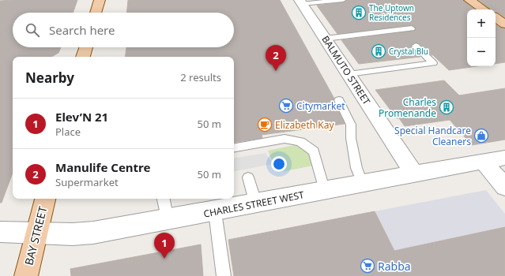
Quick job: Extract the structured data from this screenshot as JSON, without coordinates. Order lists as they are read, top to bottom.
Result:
{
  "streets": {
    "main road": ["BAY STREET"],
    "street": ["BALMUTO STREET", "CHARLES STREET WEST"]
  },
  "crossings": [
    ["BALMUTO STREET", "CHARLES STREET WEST"],
    ["CHARLES STREET WEST", "BAY STREET"]
  ],
  "places": {
    "building": ["The Uptown Residences", "Crystal Blu", "Charles Promenande"],
    "supermarket": ["Citymarket", "Rabba"],
    "cafe": ["Elizabeth Kay"],
    "shop": ["Special Handcare Cleaners"]
  },
  "page": {
    "map_buttons": ["+", "−"],
    "search": "Search here",
    "pins": ["2", "1"],
    "heading": ["Nearby", "2 results"],
    "list": [
      {
        "mark": "1",
        "name": "Elev’N 21",
        "note": "Place",
        "value": "50 m"
      },
      {
        "mark": "2",
        "name": "Manulife Centre",
        "note": "Supermarket",
        "value": "50 m"
      }
    ]
  }
}
